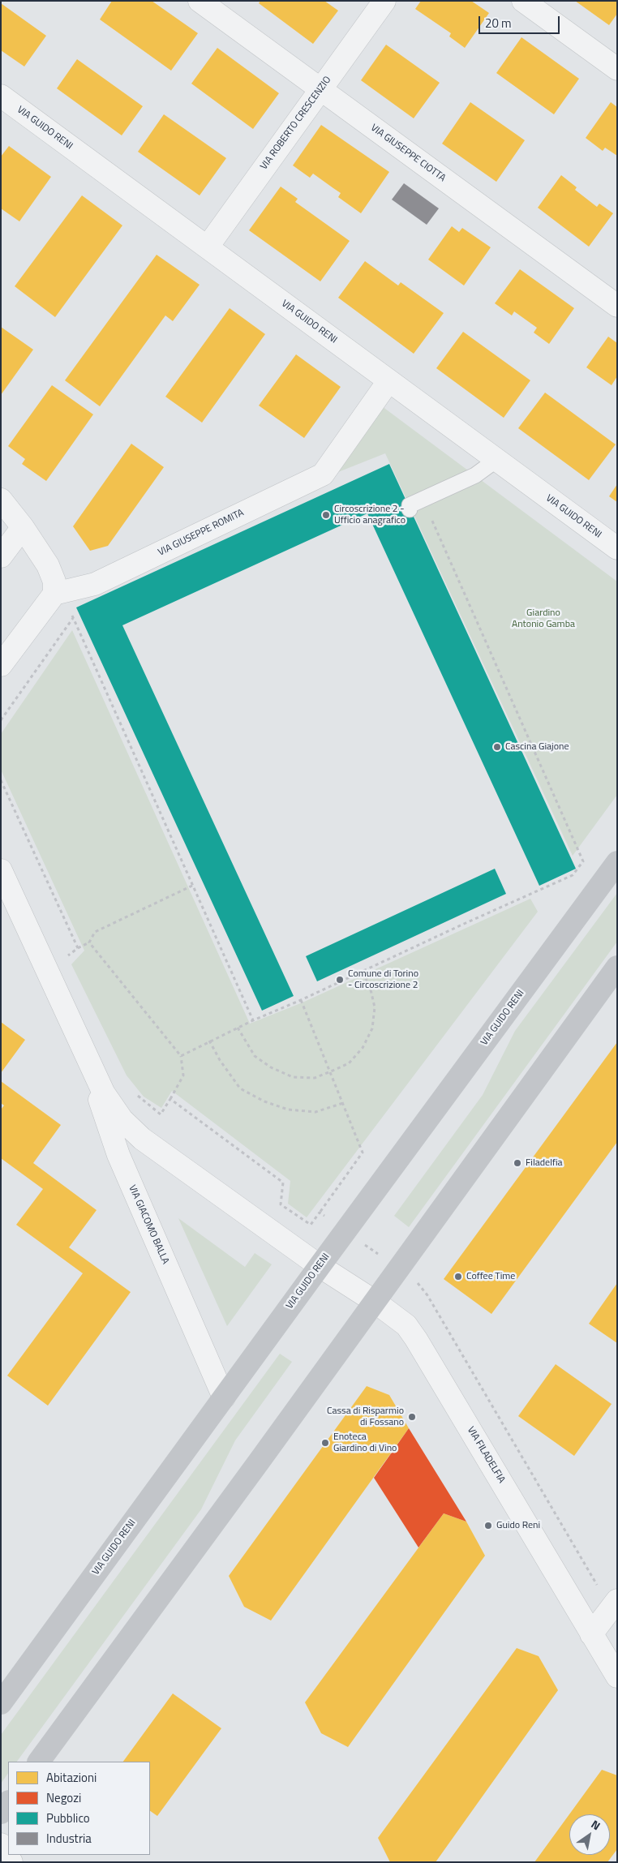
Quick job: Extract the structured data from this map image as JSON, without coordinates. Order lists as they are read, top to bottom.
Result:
{
  "streets": {
    "main road": ["VIA GUIDO RENI"],
    "street": [
      "VIA ROBERTO CRESCENZIO",
      "VIA GIUSEPPE CIOTTA",
      "VIA GIUSEPPE ROMITA",
      "VIA GIACOMO BALLA",
      "VIA FILADELFIA"
    ]
  },
  "crossings": [
    ["VIA ROBERTO CRESCENZIO", "VIA GUIDO RENI"],
    ["VIA ROBERTO CRESCENZIO", "VIA GIUSEPPE CIOTTA"],
    ["VIA GUIDO RENI", "VIA GIUSEPPE ROMITA"],
    ["VIA GUIDO RENI", "VIA GIACOMO BALLA"],
    ["VIA GUIDO RENI", "VIA FILADELFIA"],
    ["VIA GIACOMO BALLA", "VIA FILADELFIA"]
  ],
  "parks": ["Giardino Antonio Gamba"],
  "places": [
    "Circoscrizione 2 - Ufficio anagrafico",
    "Cascina Giajone",
    "Comune di Torino - Circoscrizione 2",
    "Filadelfia",
    "Coffee Time",
    "Cassa di Risparmio di Fossano",
    "Enoteca Giardino di Vino",
    "Guido Reni"
  ],
  "legend": [
    "Abitazioni",
    "Negozi",
    "Pubblico",
    "Industria"
  ],
  "scale_bar": "20 m",
  "north": "top right"
}
